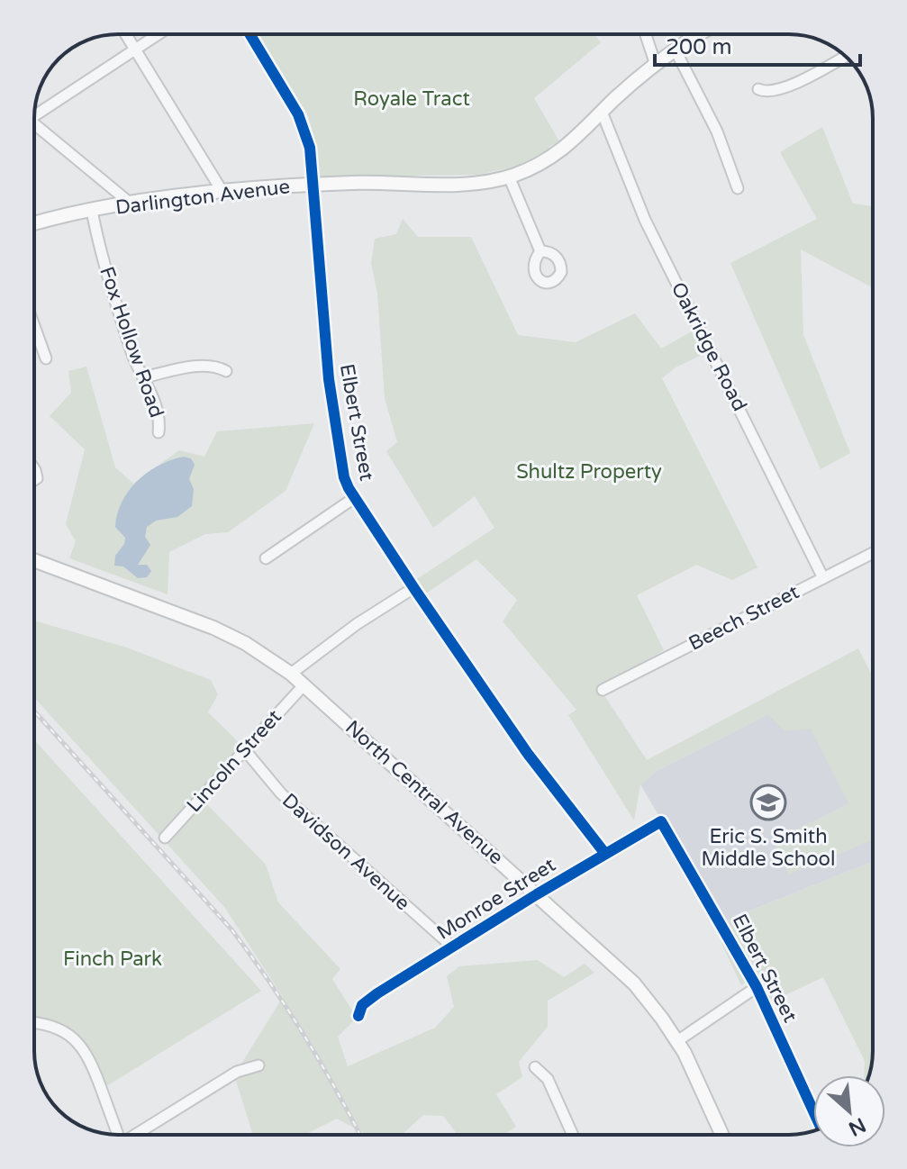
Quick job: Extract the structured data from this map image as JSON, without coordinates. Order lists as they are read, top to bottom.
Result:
{
  "streets": {
    "main road": ["Darlington Avenue", "North Central Avenue"],
    "street": [
      "Fox Hollow Road",
      "Oakridge Road",
      "Elbert Street",
      "Beech Street",
      "Lincoln Street",
      "Davidson Avenue",
      "Monroe Street"
    ]
  },
  "crossings": [
    ["Darlington Avenue", "Fox Hollow Road"],
    ["Darlington Avenue", "Oakridge Road"],
    ["Darlington Avenue", "Elbert Street"],
    ["Oakridge Road", "Beech Street"],
    ["Elbert Street", "Monroe Street"],
    ["Lincoln Street", "North Central Avenue"],
    ["Lincoln Street", "Davidson Avenue"],
    ["North Central Avenue", "Monroe Street"],
    ["Davidson Avenue", "Monroe Street"]
  ],
  "parks": ["Royale Tract", "Shultz Property", "Finch Park"],
  "places": {
    "school or university": ["Eric S. Smith Middle School"]
  },
  "scale_bar": "200 m",
  "north": "bottom right"
}
